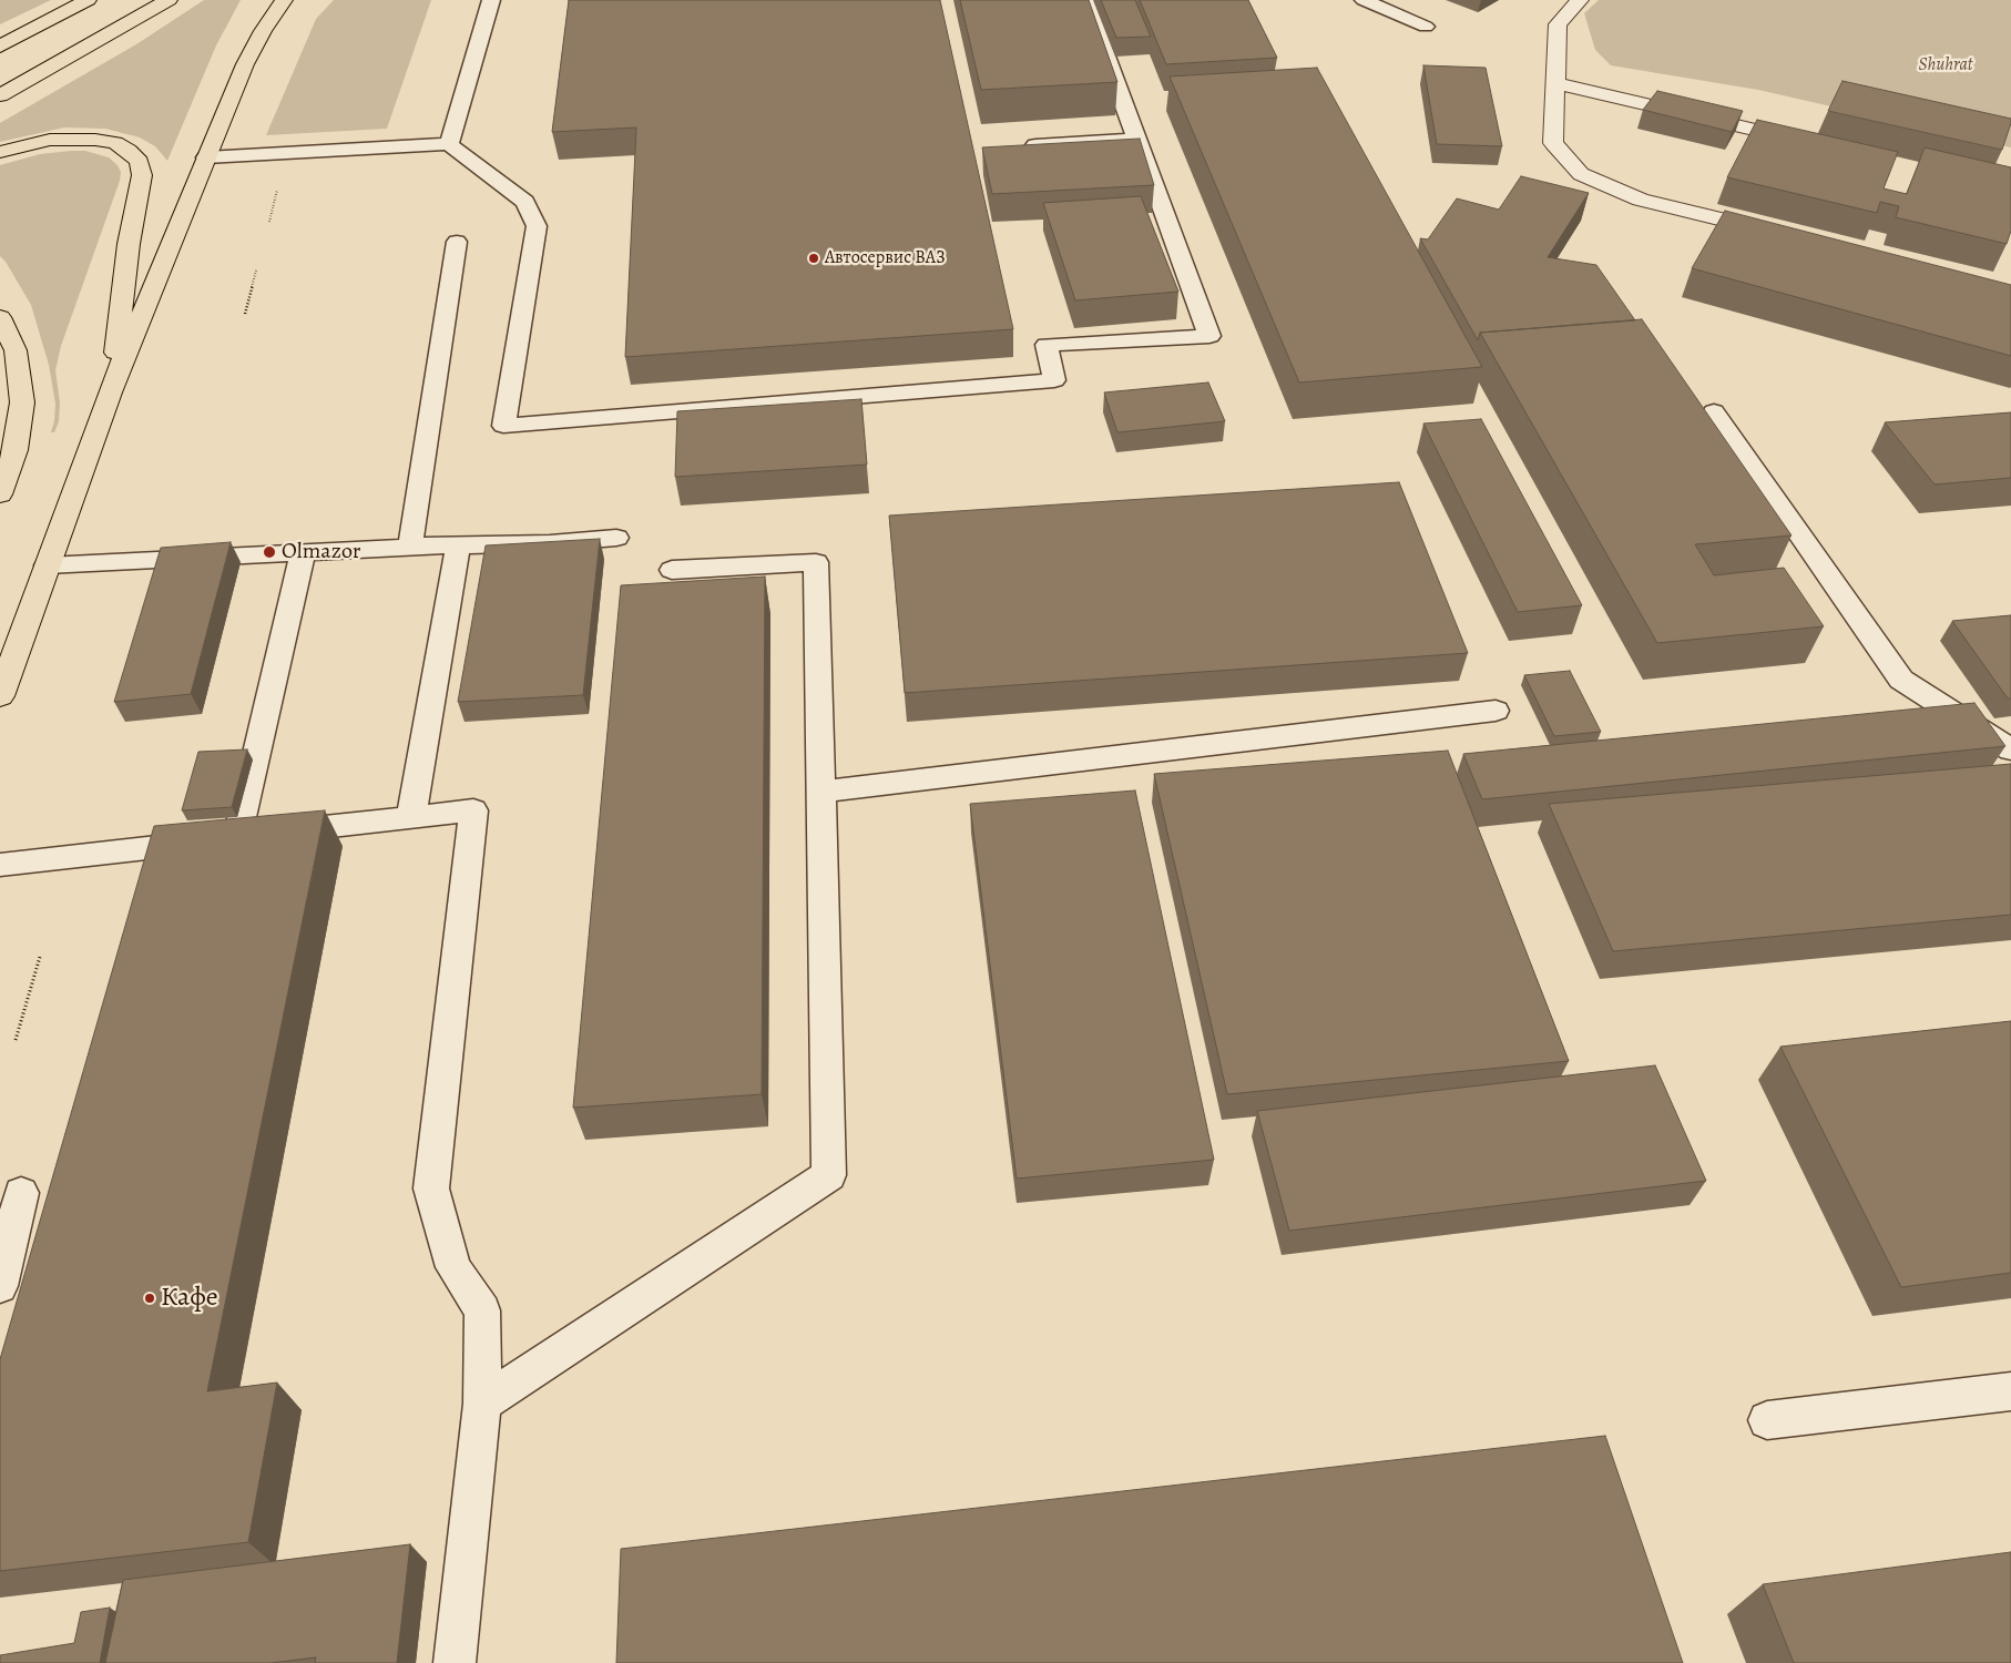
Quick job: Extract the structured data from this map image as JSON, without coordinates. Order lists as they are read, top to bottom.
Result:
{
  "parks": ["Shuhrat"],
  "places": ["Автосервис ВАЗ", "Olmazor", "Кафе"]
}
